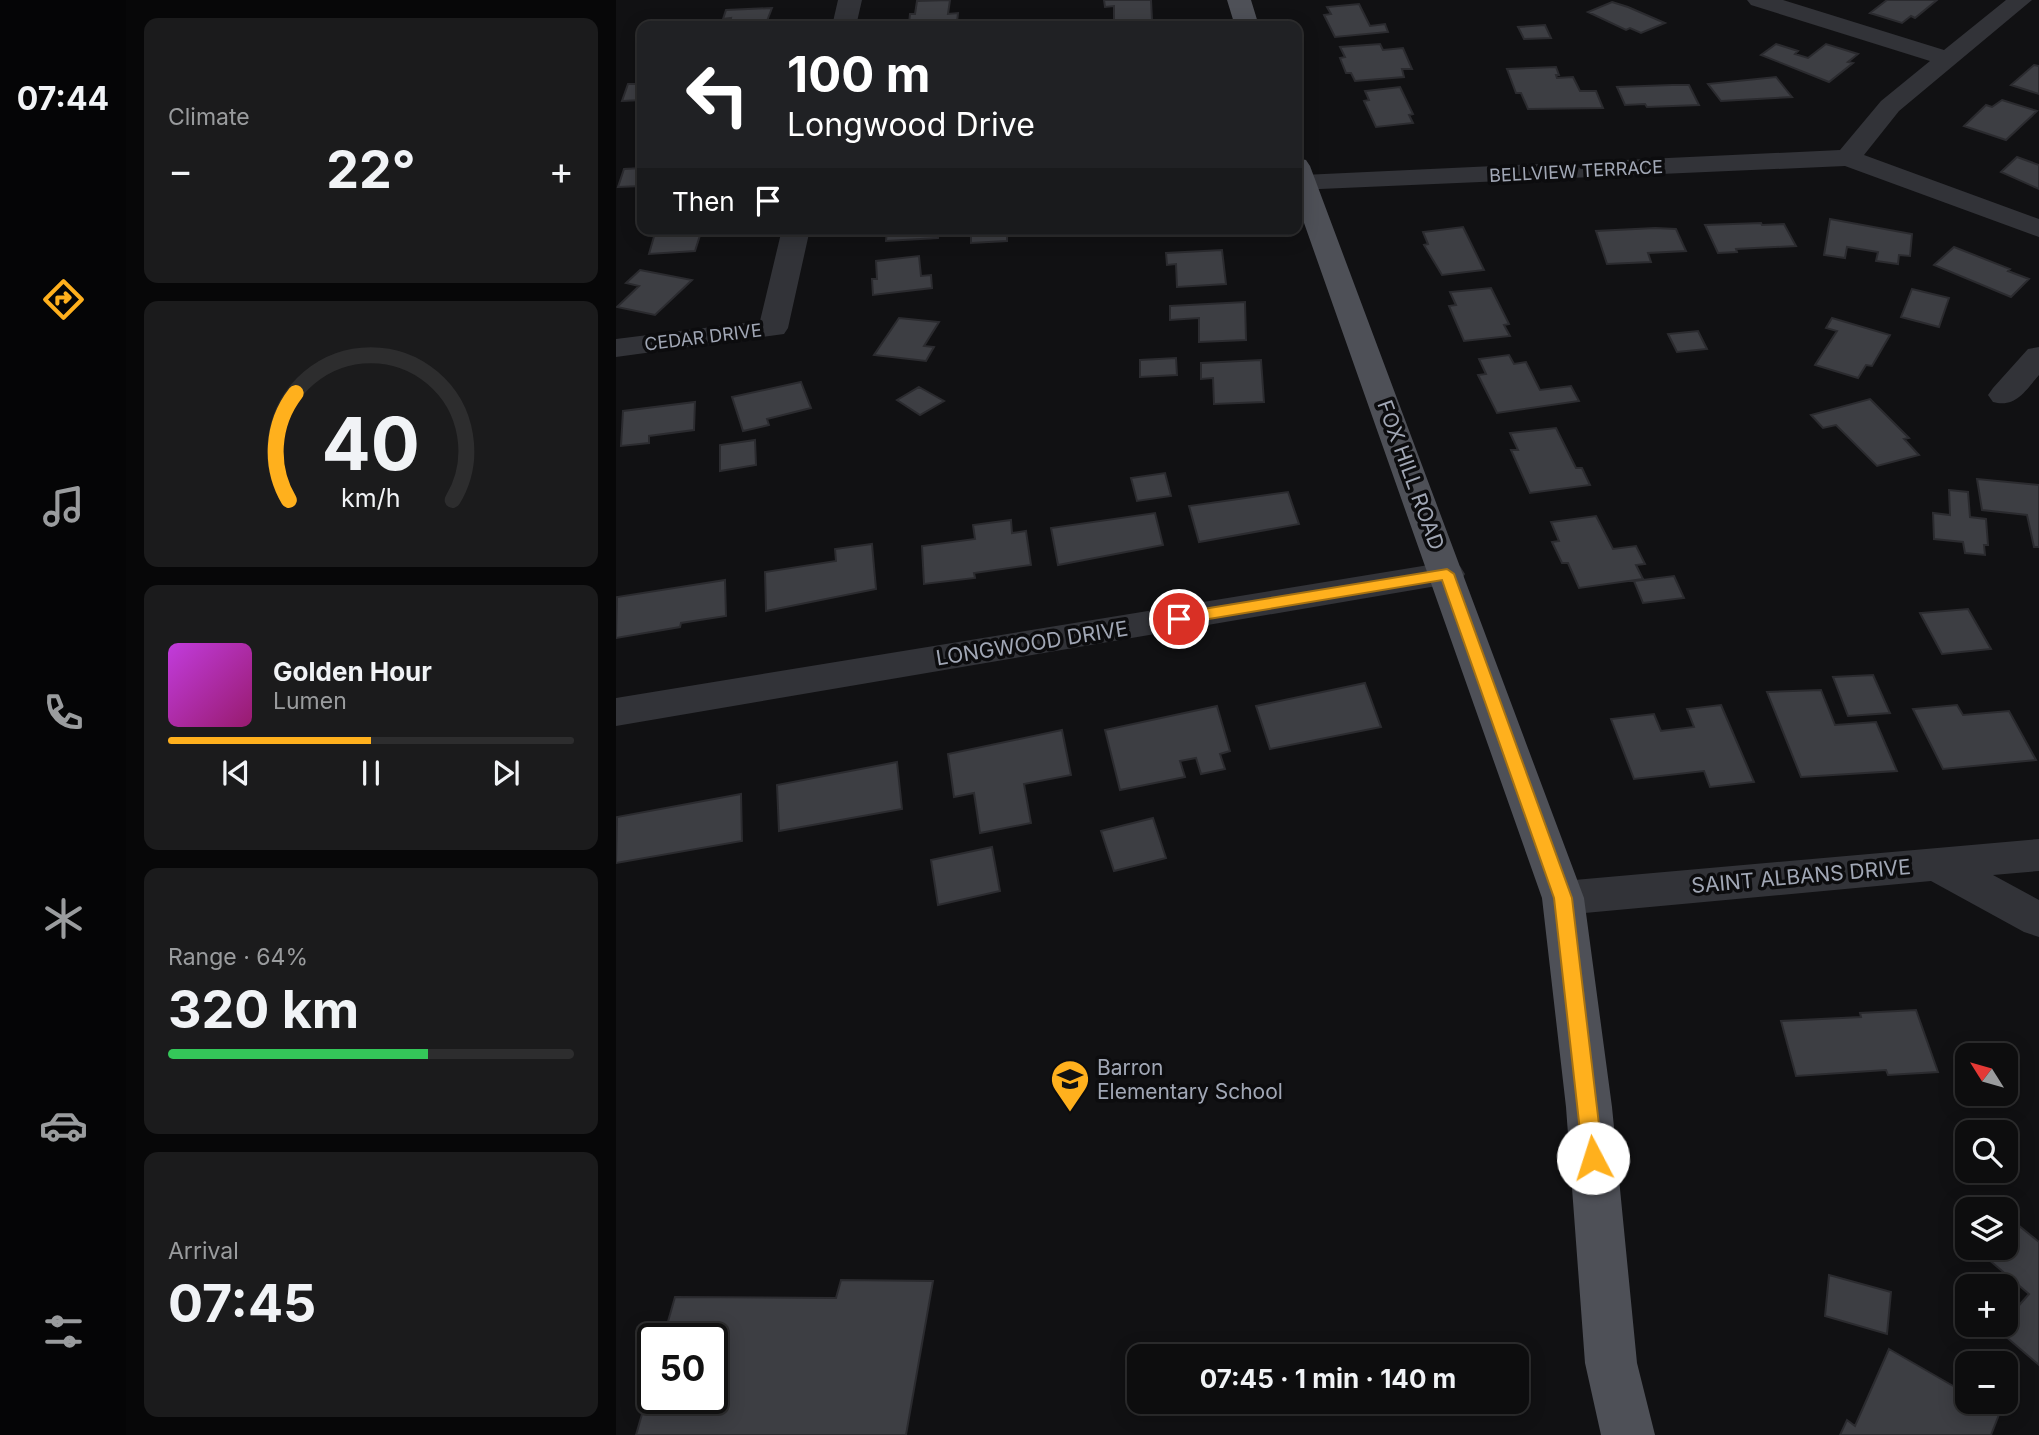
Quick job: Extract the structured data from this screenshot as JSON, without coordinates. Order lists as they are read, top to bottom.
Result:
{
  "streets": {
    "main road": ["FOX HILL ROAD"],
    "street": [
      "BELLVIEW TERRACE",
      "CEDAR DRIVE",
      "LONGWOOD DRIVE",
      "SAINT ALBANS DRIVE"
    ]
  },
  "crossings": [
    ["FOX HILL ROAD", "LONGWOOD DRIVE"],
    ["FOX HILL ROAD", "SAINT ALBANS DRIVE"]
  ],
  "places": {
    "school or university": ["Barron Elementary School"]
  },
  "north": "top left",
  "page": {
    "tabs": "07:44",
    "tile": [
      "Climate",
      ["Range · 64%", "320 km"],
      ["Arrival", "07:45"]
    ],
    "turn": ["100 m", "Longwood Drive"],
    "heat": ["−", "22°", "+"],
    "then": "Then",
    "song": ["Golden Hour", "Lumen"],
    "map_buttons": ["+", "−"],
    "limit": "50",
    "trip": "07:45 · 1 min · 140 m",
    "gauge": ["40", "km/h"]
  }
}
